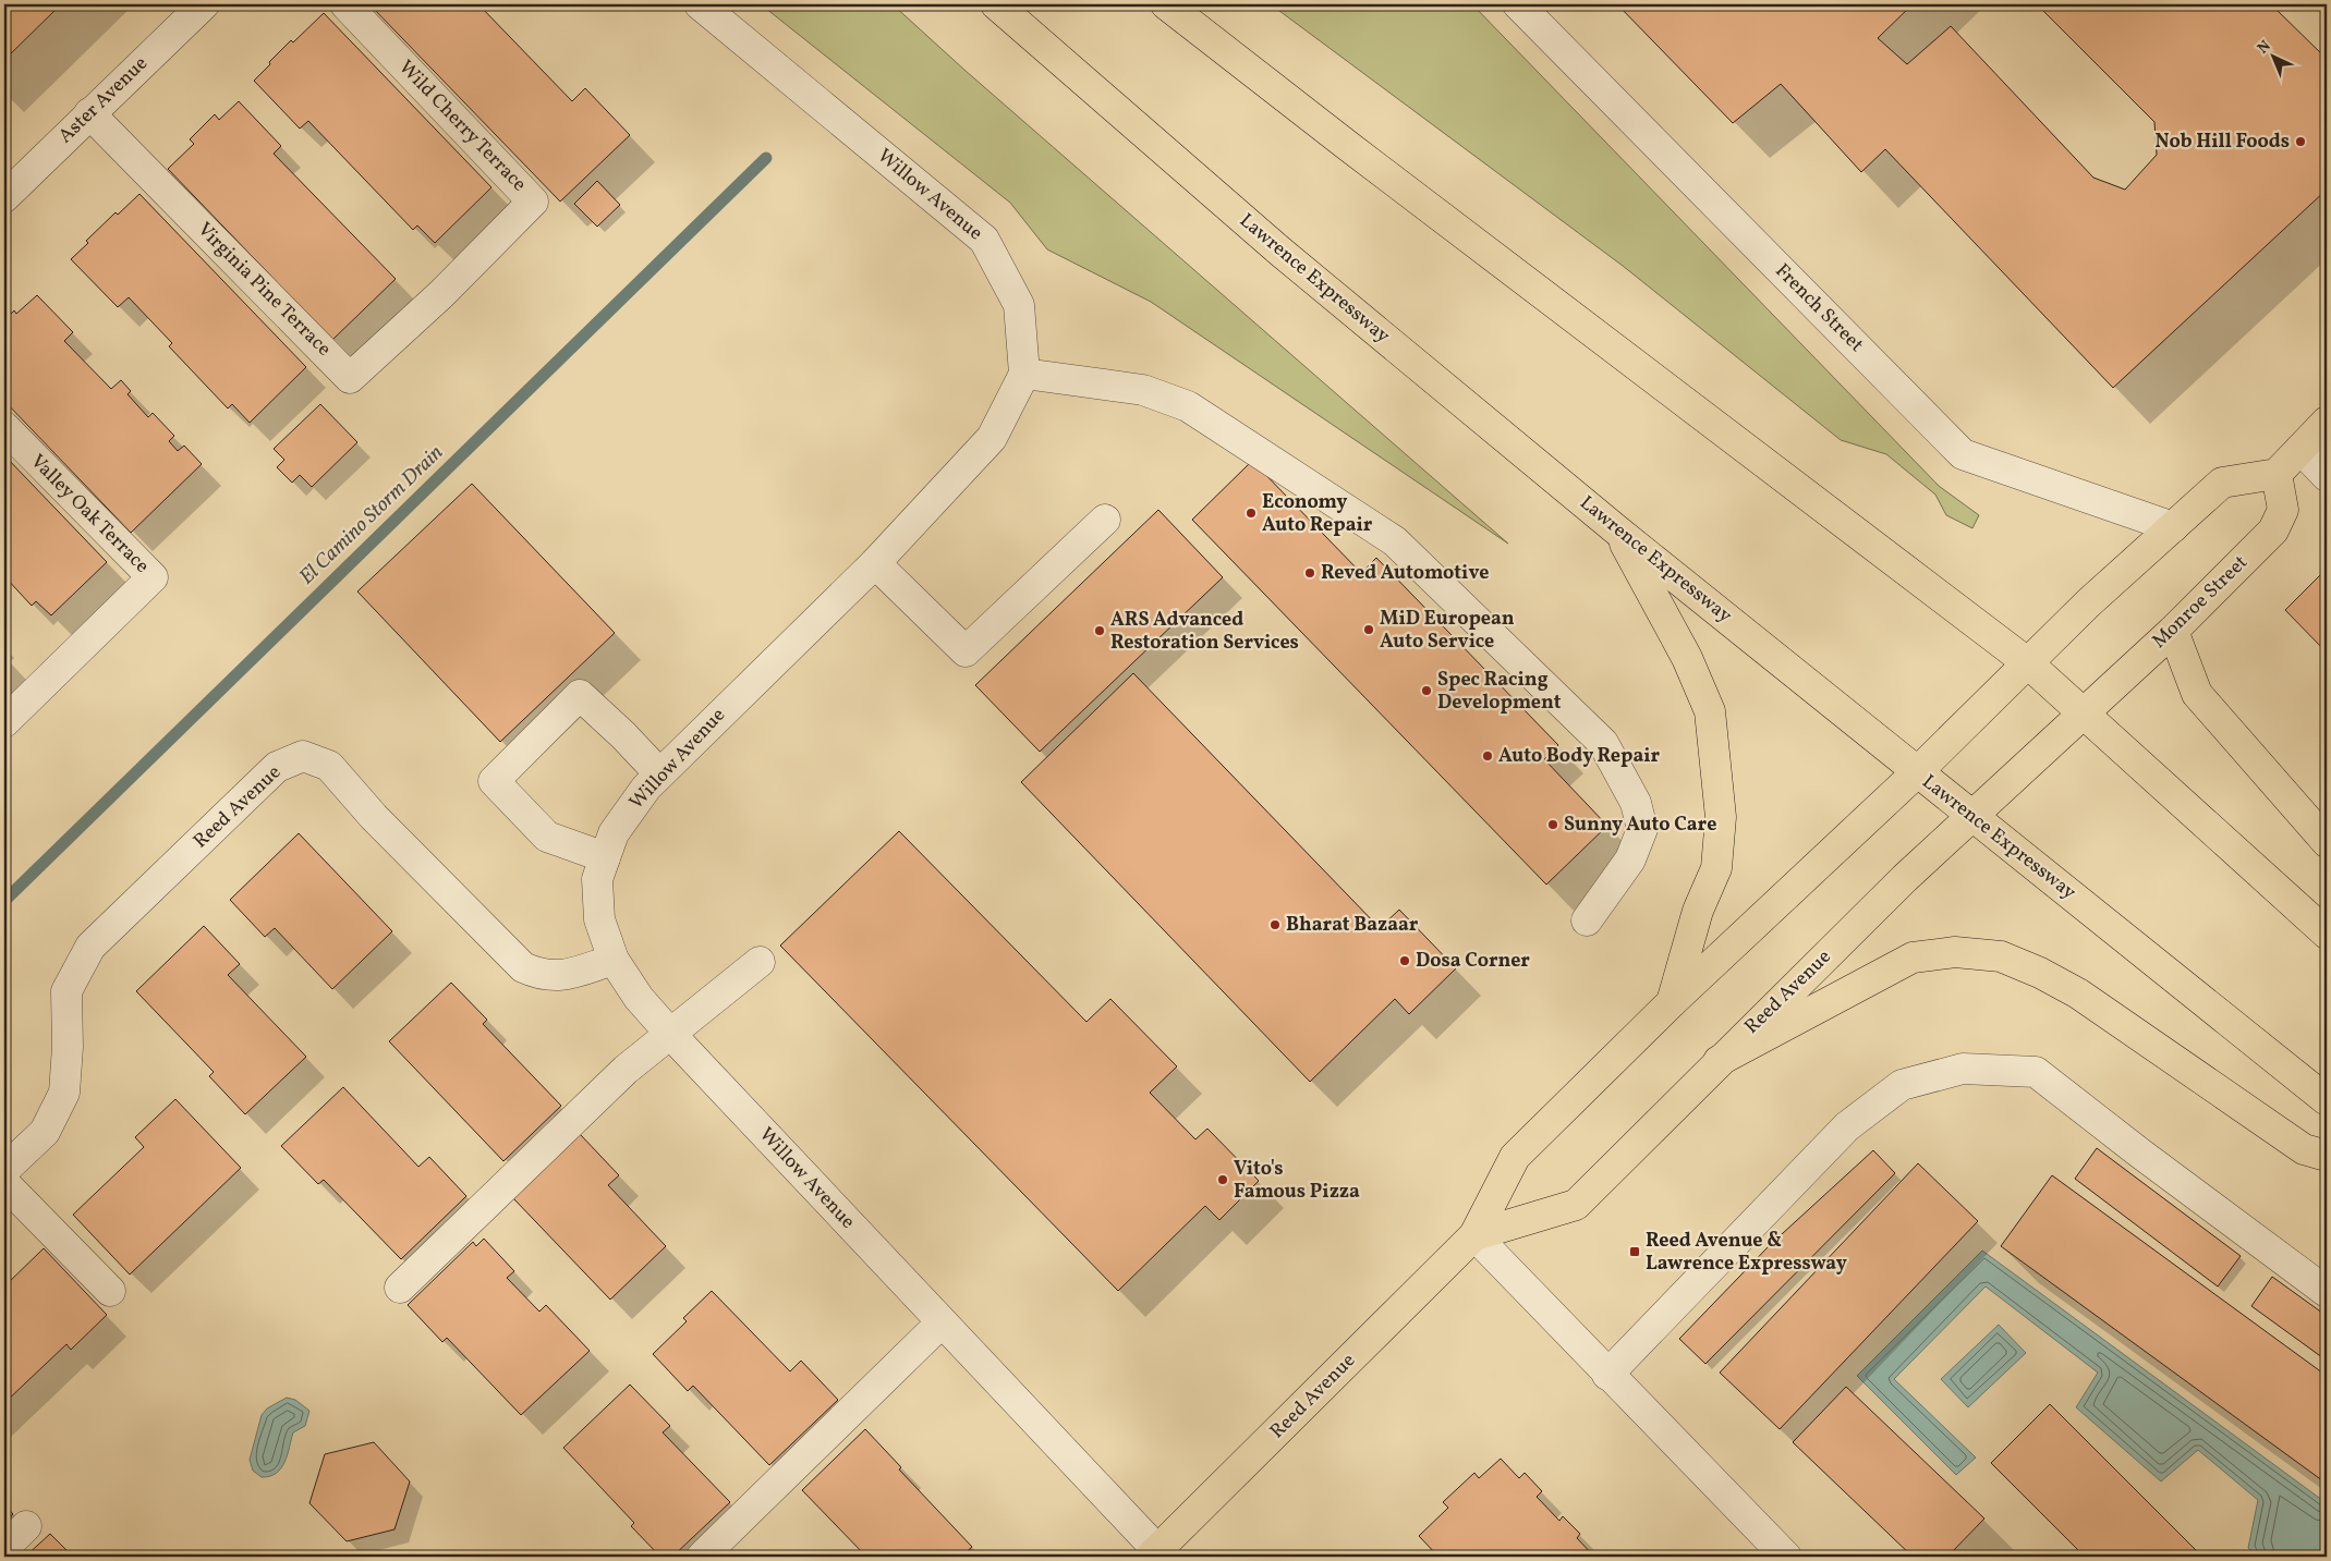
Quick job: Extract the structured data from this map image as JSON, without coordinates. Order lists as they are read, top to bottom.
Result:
{
  "streets": {
    "main road": ["Lawrence Expressway", "Monroe Street", "Reed Avenue"],
    "street": [
      "Aster Avenue",
      "Wild Cherry Terrace",
      "Willow Avenue",
      "Virginia Pine Terrace",
      "French Street",
      "Valley Oak Terrace"
    ]
  },
  "crossings": [
    ["Aster Avenue", "Virginia Pine Terrace"],
    ["Wild Cherry Terrace", "Virginia Pine Terrace"],
    ["Willow Avenue", "Reed Avenue"],
    ["Lawrence Expressway", "Reed Avenue"],
    ["Monroe Street", "Reed Avenue"]
  ],
  "water": ["El Camino Storm Drain"],
  "places": {
    "other": [
      "Nob Hill Foods",
      "Economy Auto Repair",
      "Reved Automotive",
      "MiD European Auto Service",
      "ARS Advanced Restoration Services",
      "Spec Racing Development",
      "Auto Body Repair",
      "Sunny Auto Care",
      "Bharat Bazaar",
      "Dosa Corner",
      "Vito's Famous Pizza"
    ],
    "transit": ["Reed Avenue & Lawrence Expressway"]
  },
  "north": "top left"
}
